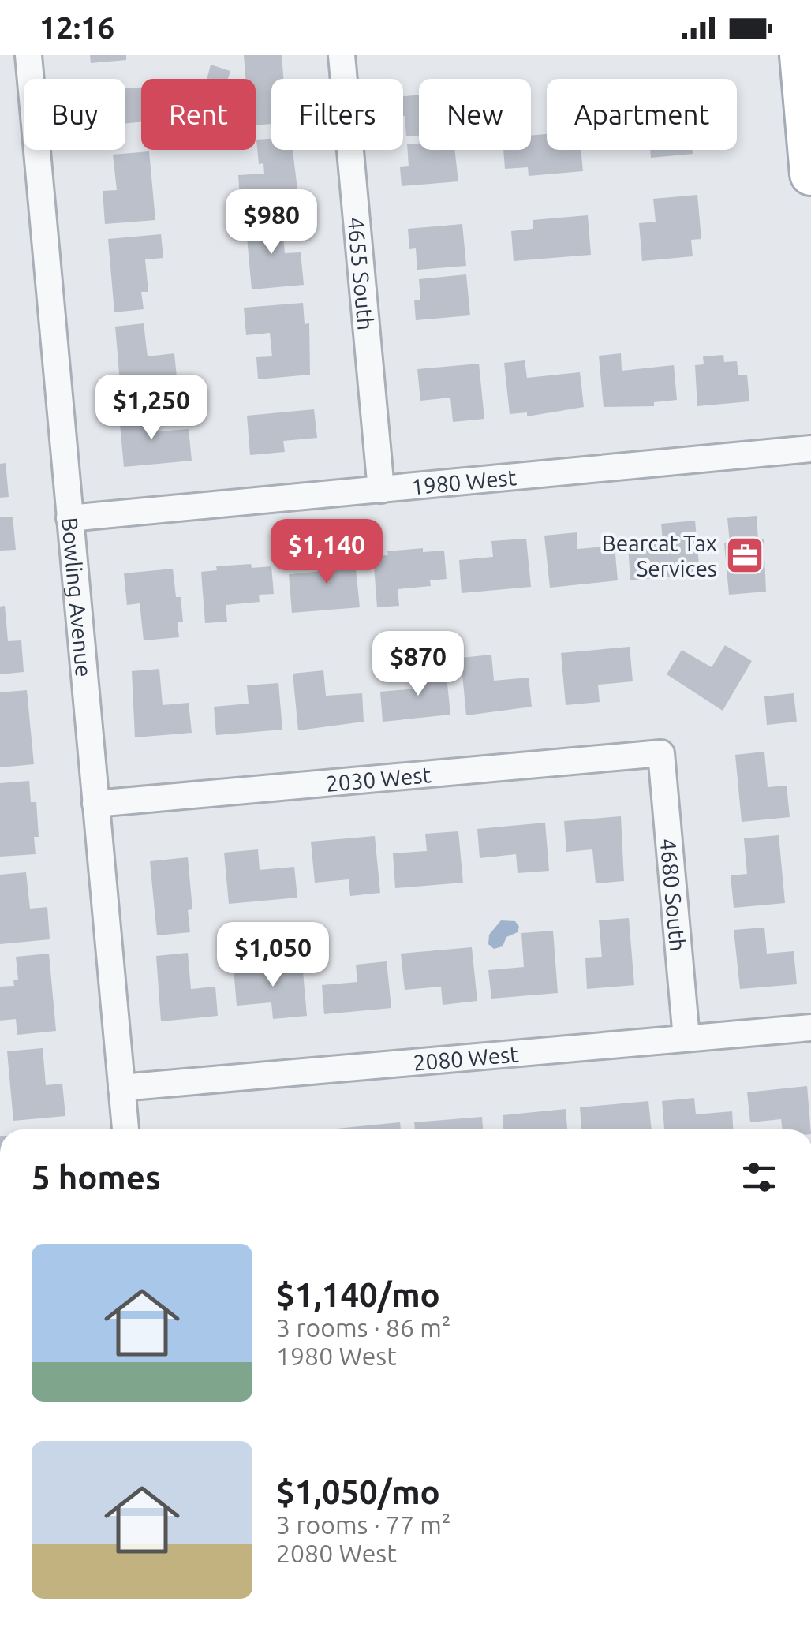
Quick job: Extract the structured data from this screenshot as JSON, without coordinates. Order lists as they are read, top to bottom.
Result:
{
  "streets": {
    "street": [
      "4655 South",
      "1980 West",
      "Bowling Avenue",
      "2030 West",
      "4680 South",
      "2080 West"
    ]
  },
  "crossings": [
    ["4655 South", "1980 West"],
    ["1980 West", "Bowling Avenue"],
    ["Bowling Avenue", "2030 West"],
    ["Bowling Avenue", "2080 West"],
    ["2030 West", "4680 South"],
    ["4680 South", "2080 West"]
  ],
  "places": {
    "office": ["Bearcat Tax Services"]
  },
  "page": {
    "status": "12:16",
    "chip": [
      "Buy",
      "Rent",
      "Filters",
      "New",
      "Apartment"
    ],
    "price": [
      "$980",
      "$1,250",
      "$1,140",
      "$870",
      "$1,050"
    ],
    "heading": "5 homes",
    "list": [
      {
        "name": "$1,140/mo",
        "note": "3 rooms · 86 m² · 1980 West"
      },
      {
        "name": "$1,050/mo",
        "note": "3 rooms · 77 m² · 2080 West"
      }
    ]
  }
}
